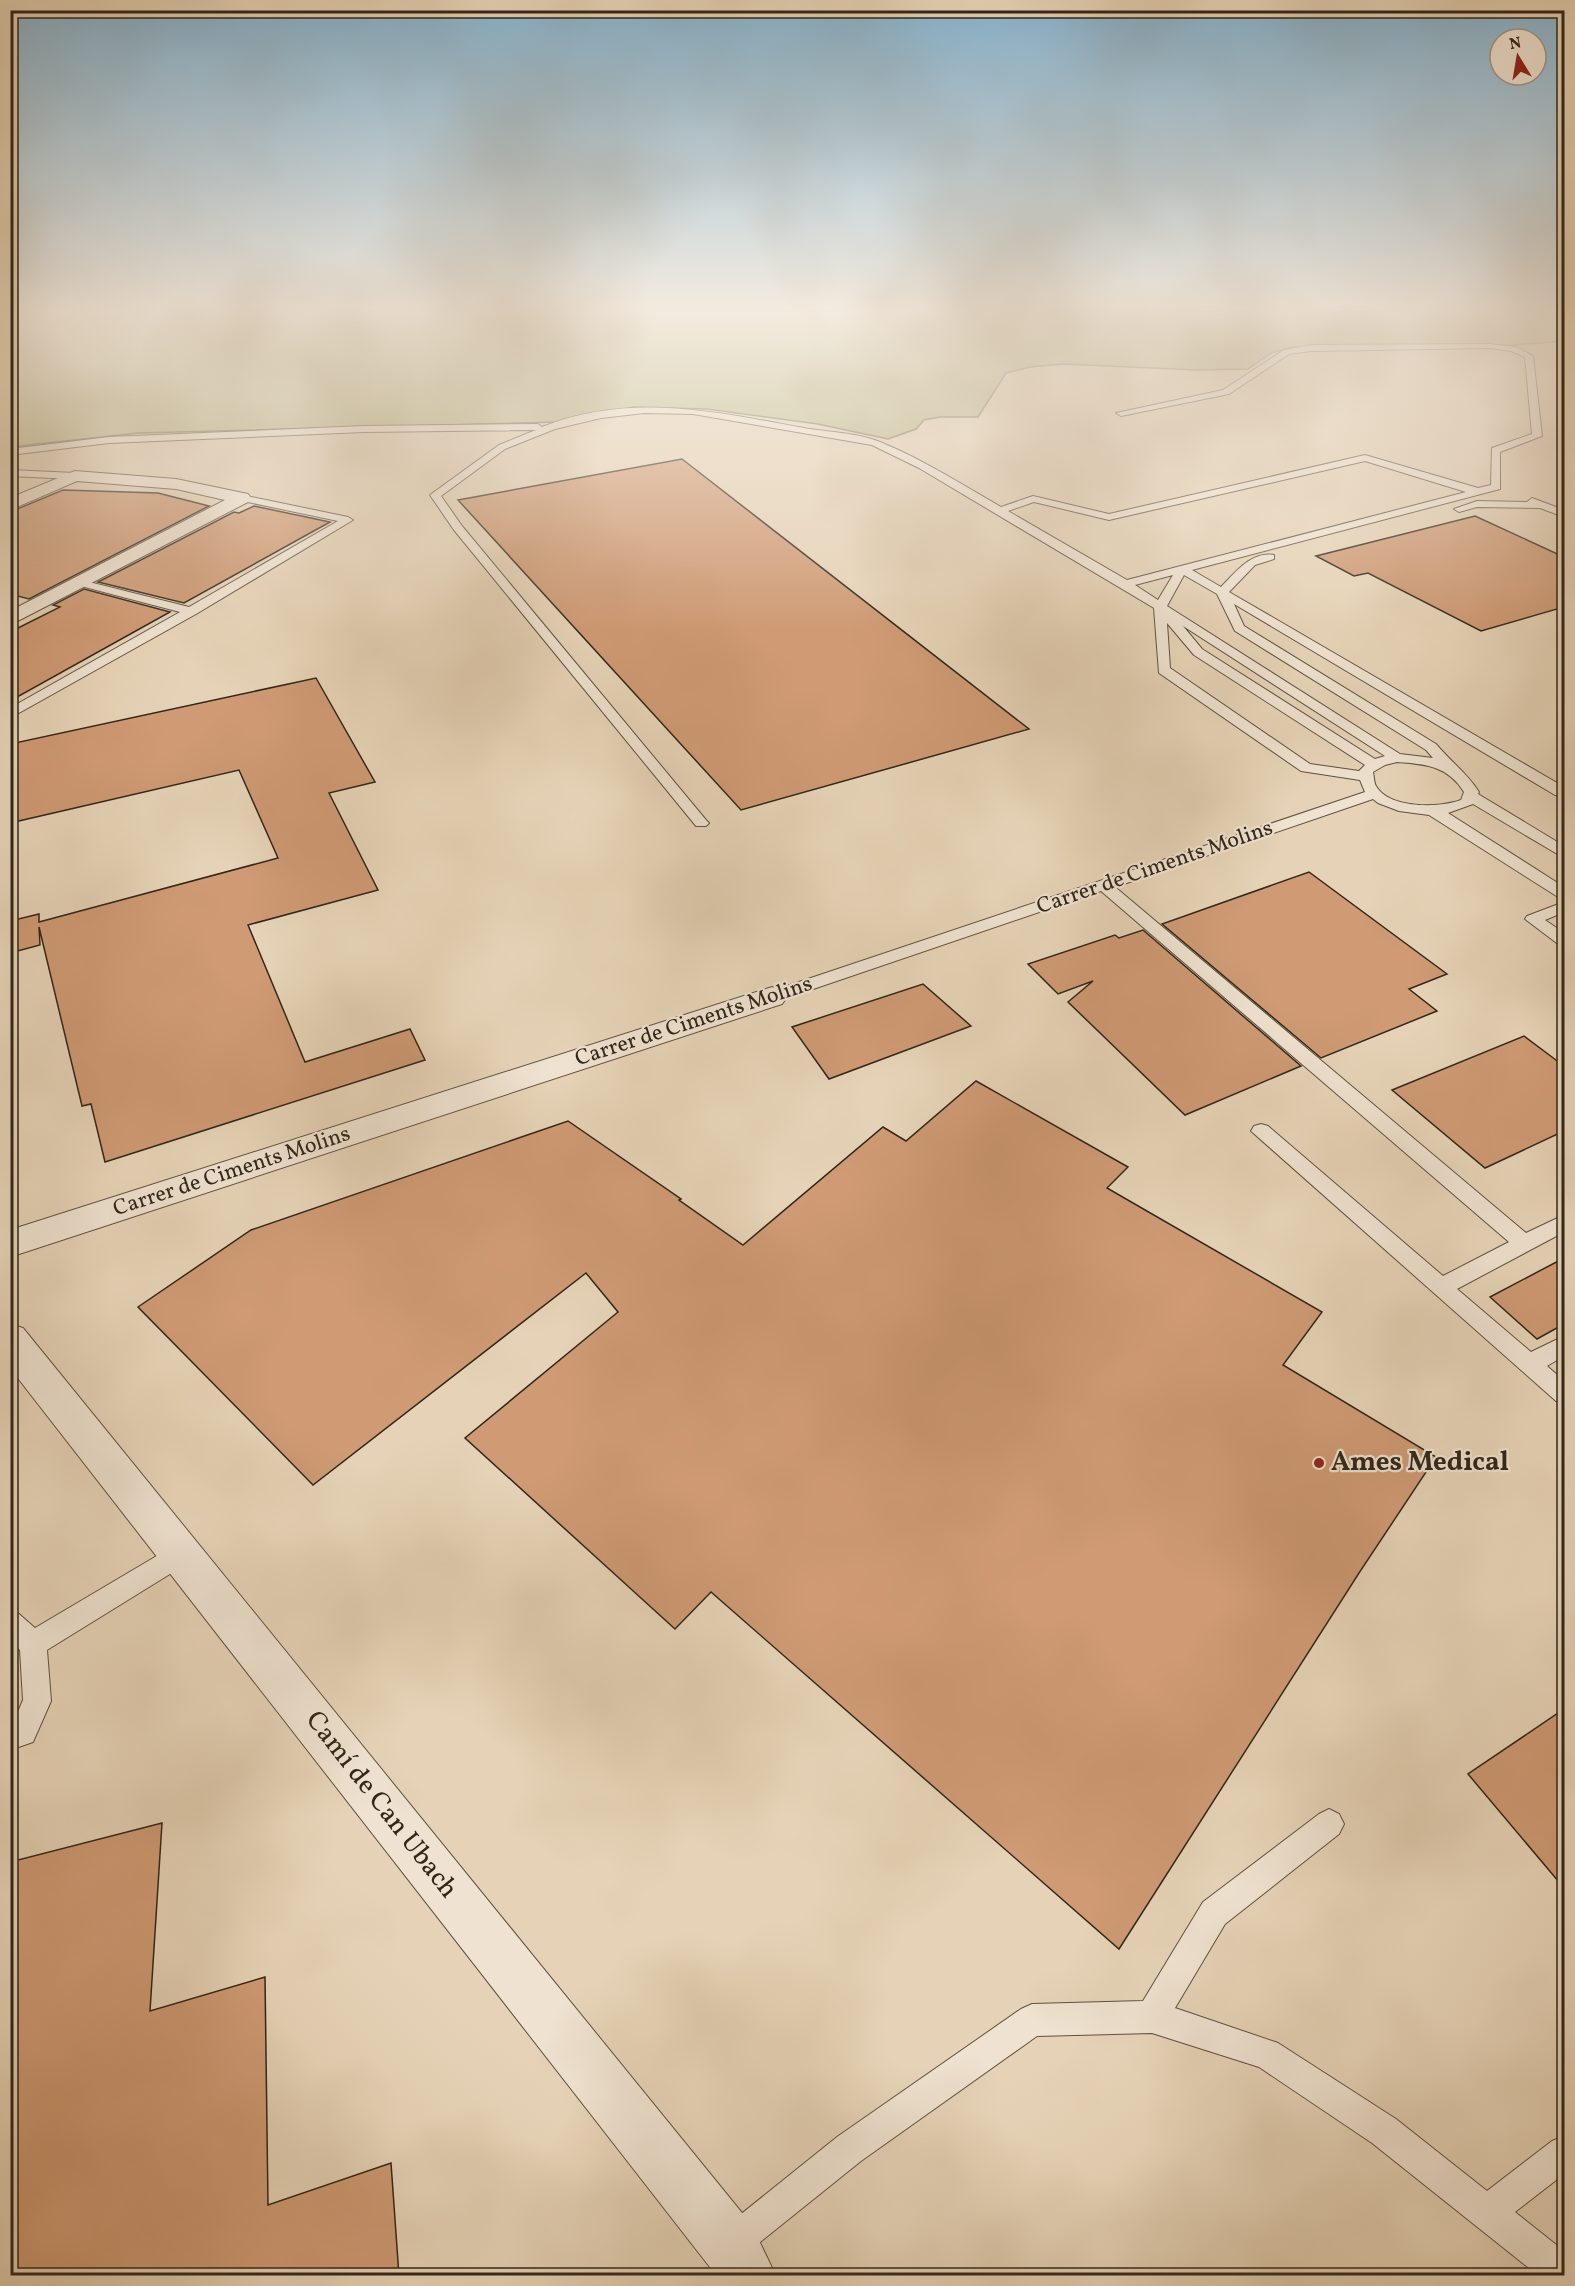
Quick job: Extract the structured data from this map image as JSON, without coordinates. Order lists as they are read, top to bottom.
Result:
{
  "streets": {
    "street": ["Carrer de Ciments Molins", "Camí de Can Ubach"]
  },
  "places": ["Ames Medical"],
  "north": "top"
}
